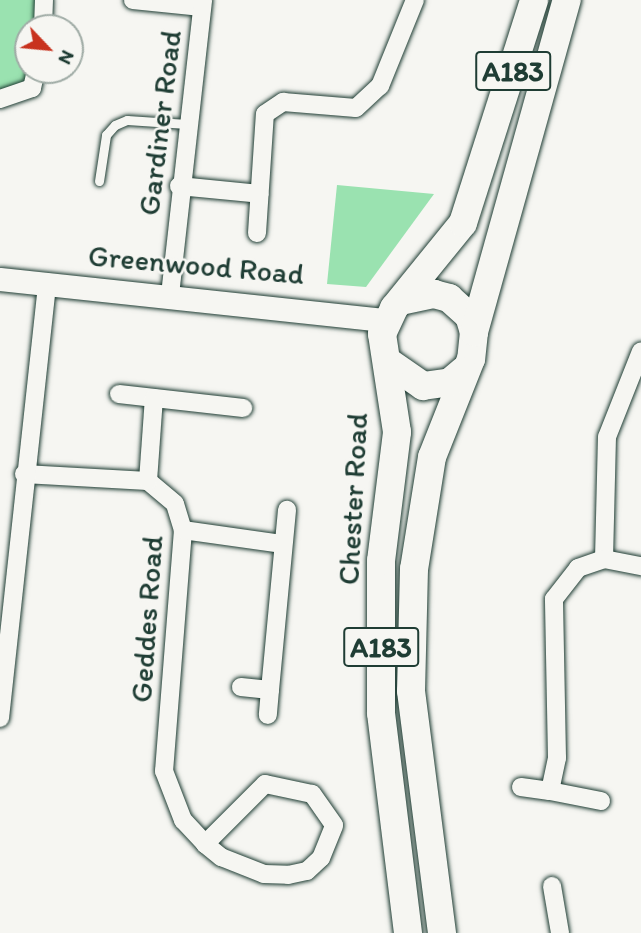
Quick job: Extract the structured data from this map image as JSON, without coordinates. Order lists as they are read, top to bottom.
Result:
{
  "streets": {
    "main road": ["A183", "Chester Road"],
    "street": ["Gardiner Road", "Greenwood Road", "Geddes Road"]
  },
  "crossings": [
    ["A183", "Greenwood Road"],
    ["A183", "Chester Road"],
    ["Gardiner Road", "Greenwood Road"],
    ["Greenwood Road", "Chester Road"]
  ],
  "north": "bottom right"
}
